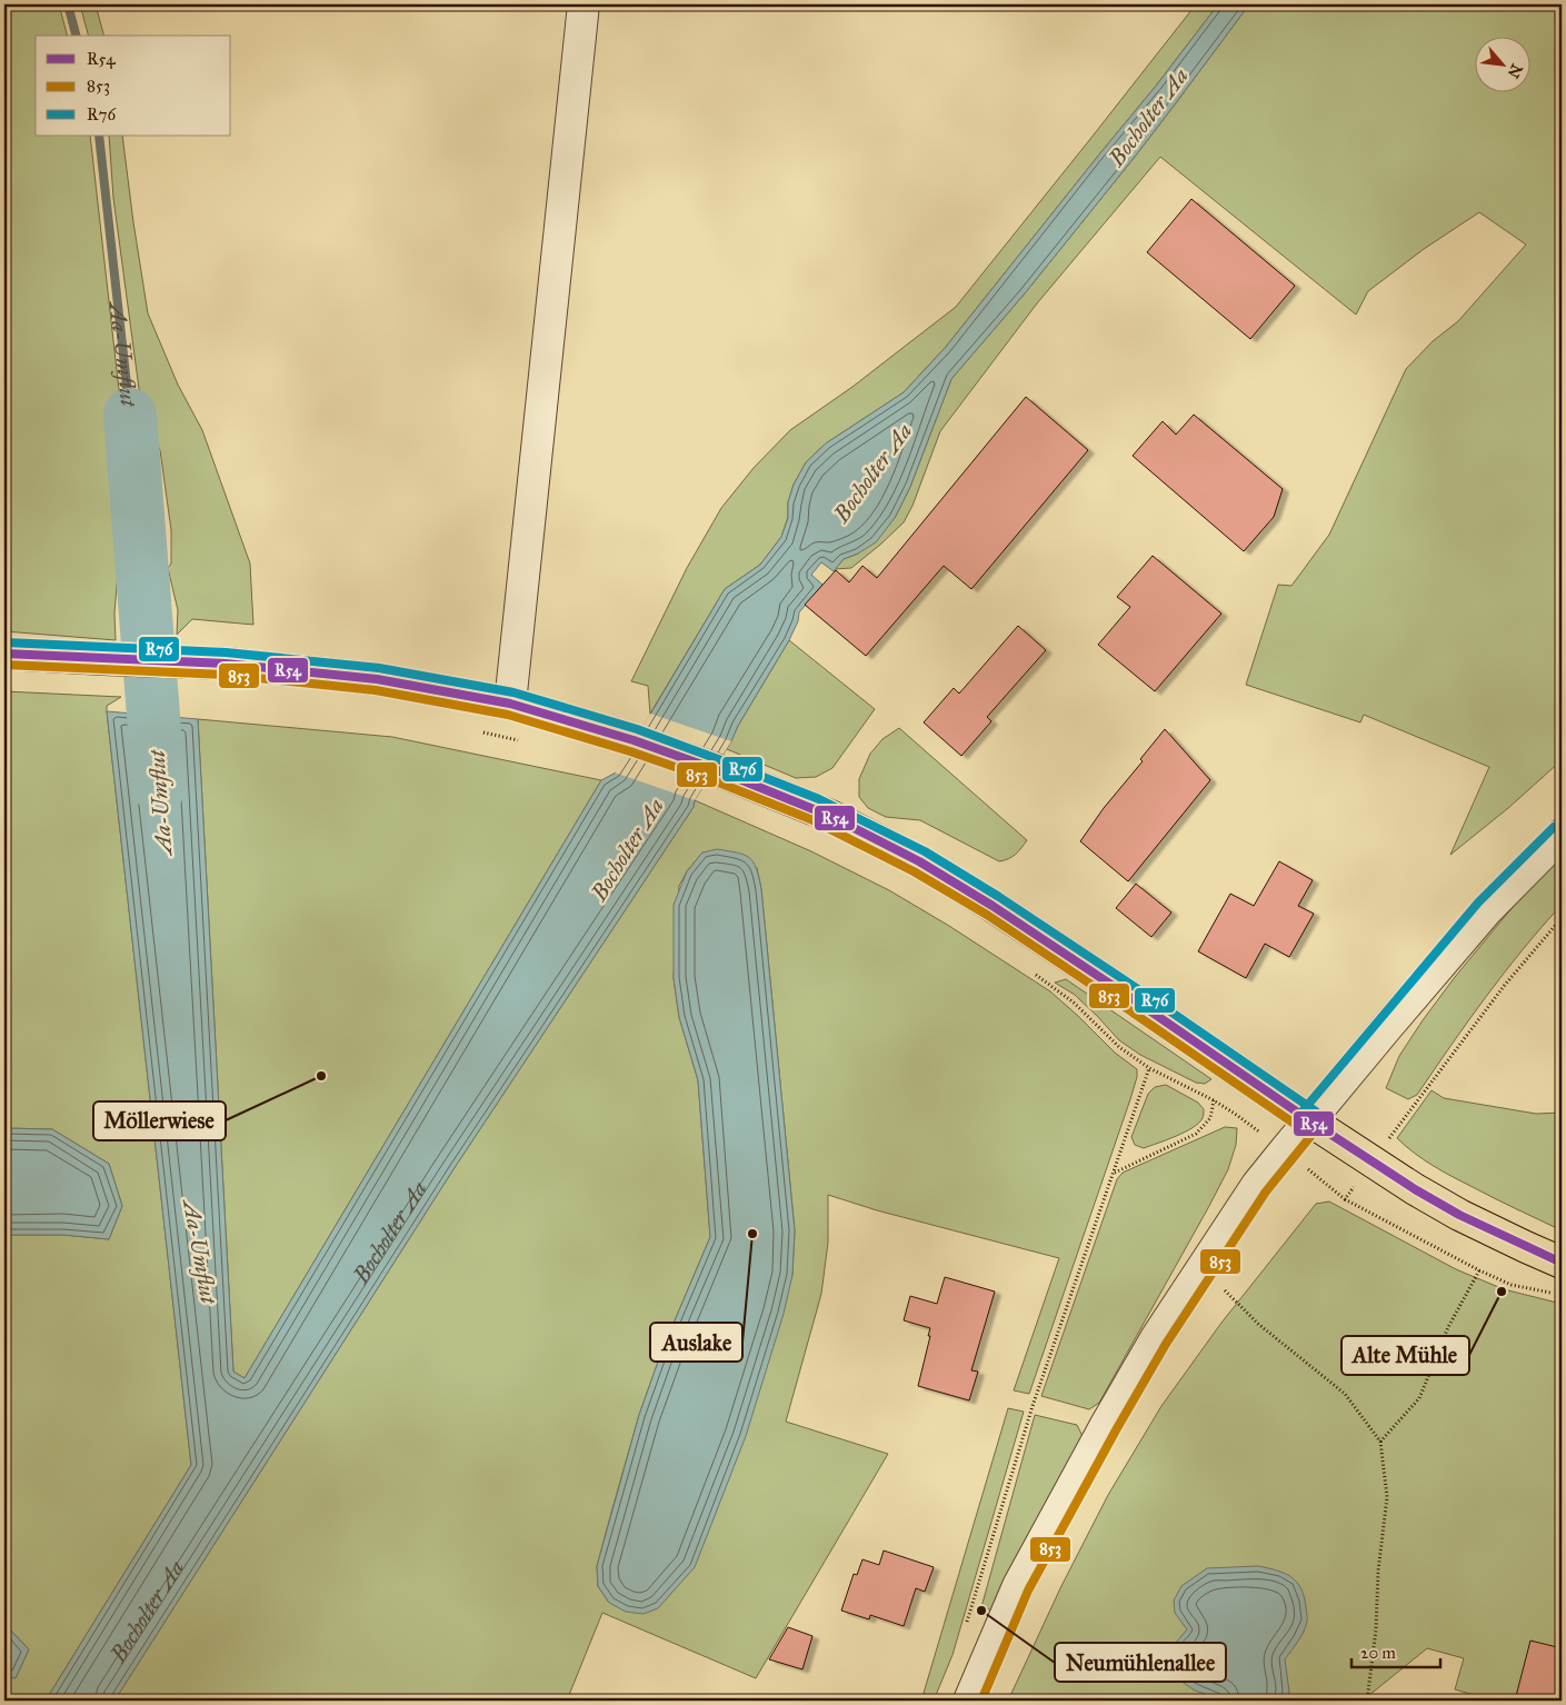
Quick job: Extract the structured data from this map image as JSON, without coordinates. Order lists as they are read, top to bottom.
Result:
{
  "water": ["Bocholter Aa", "Aa-Umflut"],
  "places": [
    "Möllerwiese",
    "Auslake",
    "Alte Mühle",
    "Neumühlenallee"
  ],
  "lines": ["transit line R76", "transit line R54", "transit line 853"],
  "legend": ["R54", "853", "R76"],
  "scale_bar": "20 m",
  "north": "bottom right"
}
